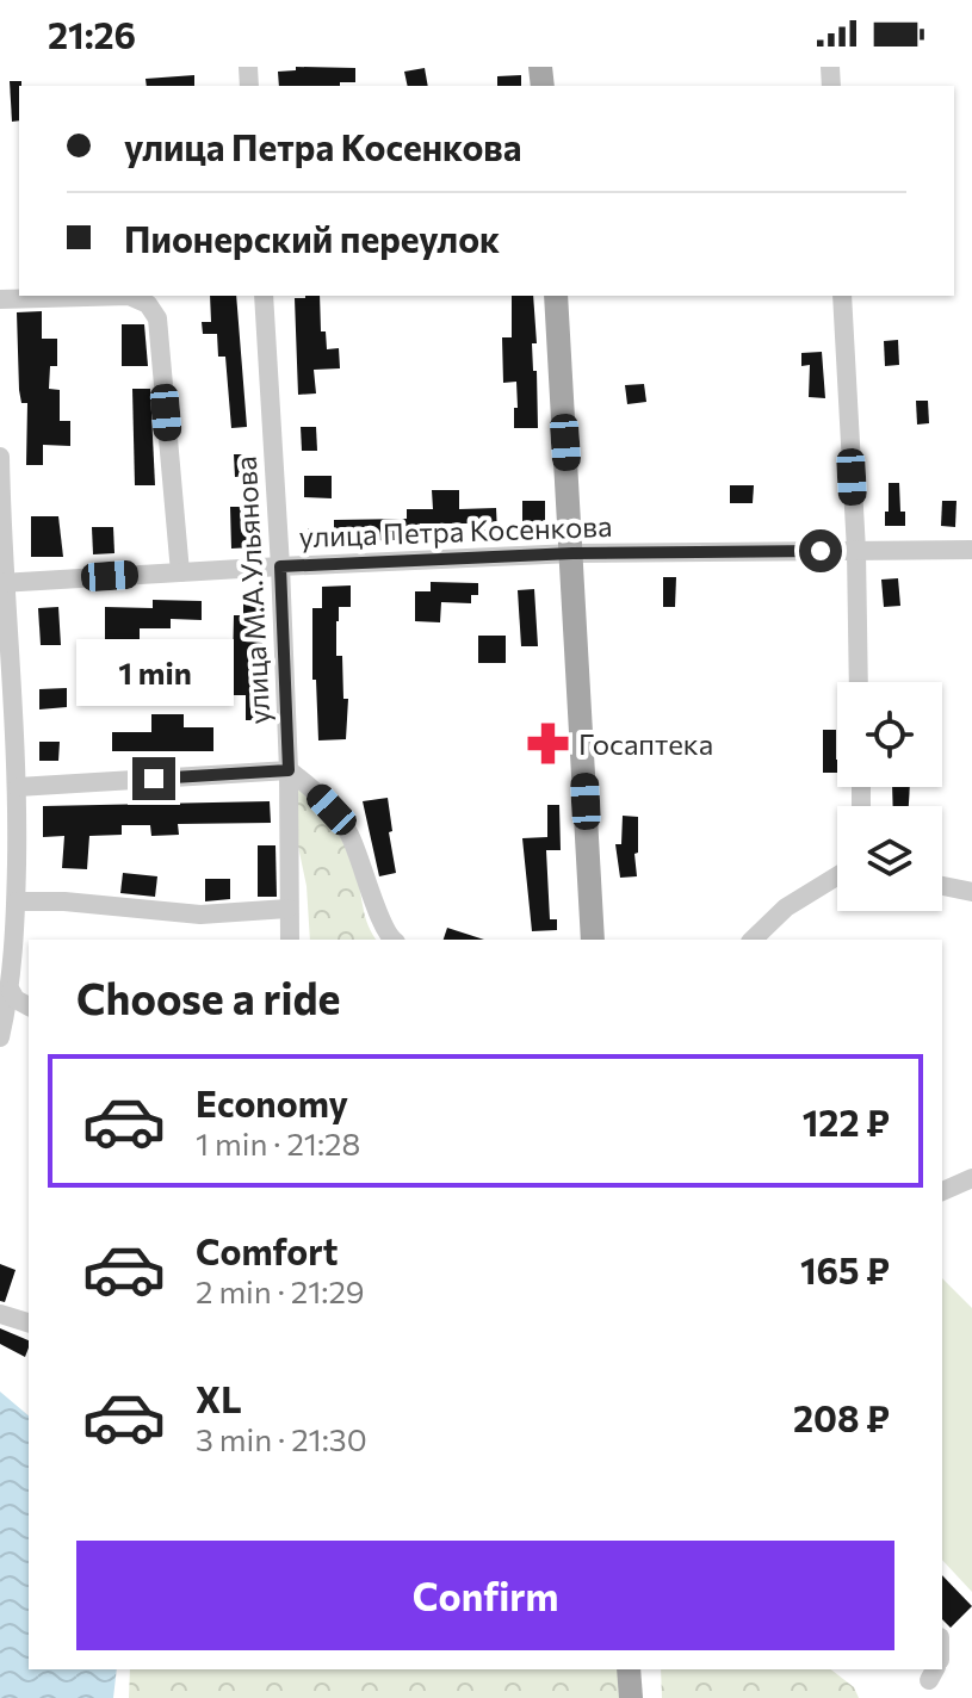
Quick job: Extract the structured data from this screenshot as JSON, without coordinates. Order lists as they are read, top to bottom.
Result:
{
  "streets": {
    "street": ["улица Петра Косенкова", "улица М.А.Ульянова"]
  },
  "crossings": [
    ["улица Петра Косенкова", "улица М.А.Ульянова"]
  ],
  "places": {
    "pharmacy": ["Госаптека"]
  },
  "page": {
    "status": "21:26",
    "banner": ["улица Петра Косенкова", "Пионерский переулок"],
    "bubble": "1 min",
    "heading": "Choose a ride",
    "list": [
      {
        "name": "Economy",
        "note": "1 min · 21:28",
        "value": "122 ₽"
      },
      {
        "name": "Comfort",
        "note": "2 min · 21:29",
        "value": "165 ₽"
      },
      {
        "name": "XL",
        "note": "3 min · 21:30",
        "value": "208 ₽"
      }
    ],
    "buttons": "Confirm"
  }
}
